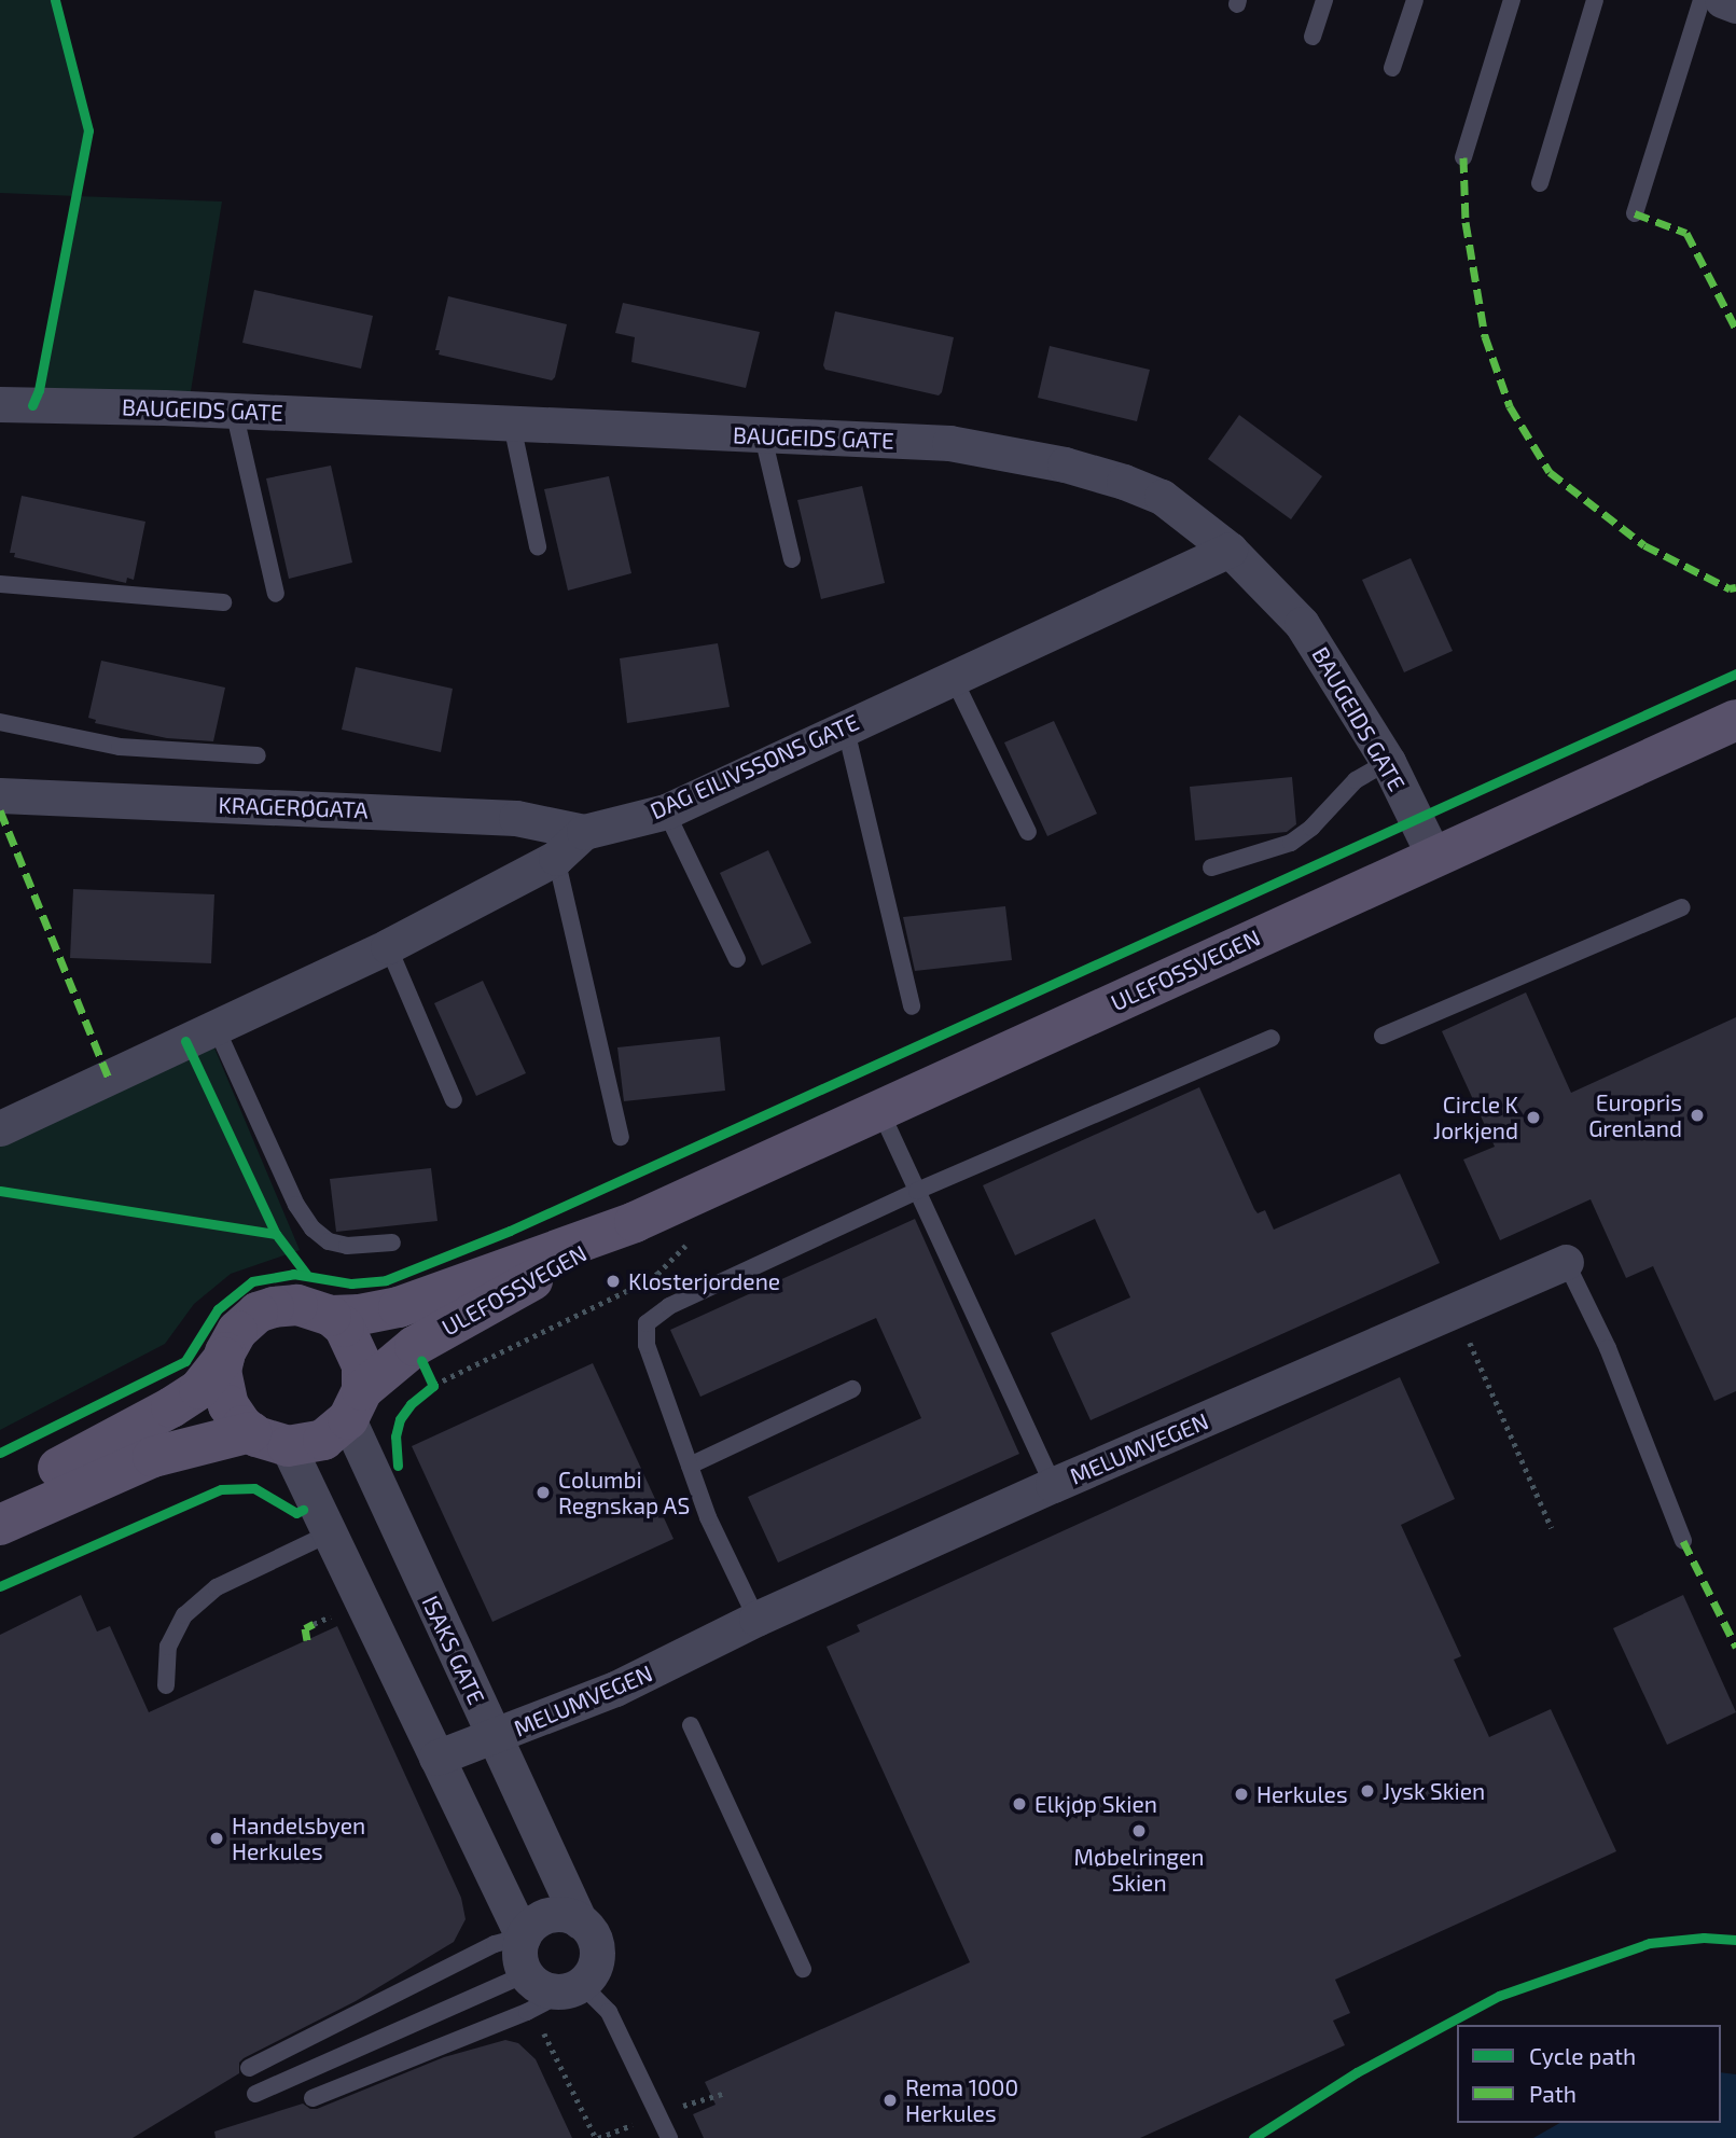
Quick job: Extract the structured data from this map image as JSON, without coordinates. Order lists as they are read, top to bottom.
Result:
{
  "streets": {
    "main road": ["ULEFOSSVEGEN"],
    "street": [
      "BAUGEIDS GATE",
      "DAG EILIVSSONS GATE",
      "KRAGERØGATA",
      "MELUMVEGEN",
      "ISAKS GATE"
    ]
  },
  "crossings": [
    ["BAUGEIDS GATE", "DAG EILIVSSONS GATE"],
    ["BAUGEIDS GATE", "ULEFOSSVEGEN"],
    ["DAG EILIVSSONS GATE", "KRAGERØGATA"],
    ["ULEFOSSVEGEN", "ISAKS GATE"],
    ["MELUMVEGEN", "ISAKS GATE"]
  ],
  "places": [
    "Europris Grenland",
    "Circle K Jorkjend",
    "Klosterjordene",
    "Columbi Regnskap AS",
    "Jysk Skien",
    "Herkules",
    "Elkjøp Skien",
    "Møbelringen Skien",
    "Handelsbyen Herkules",
    "Rema 1000 Herkules"
  ],
  "legend": ["Cycle path", "Path"]
}
